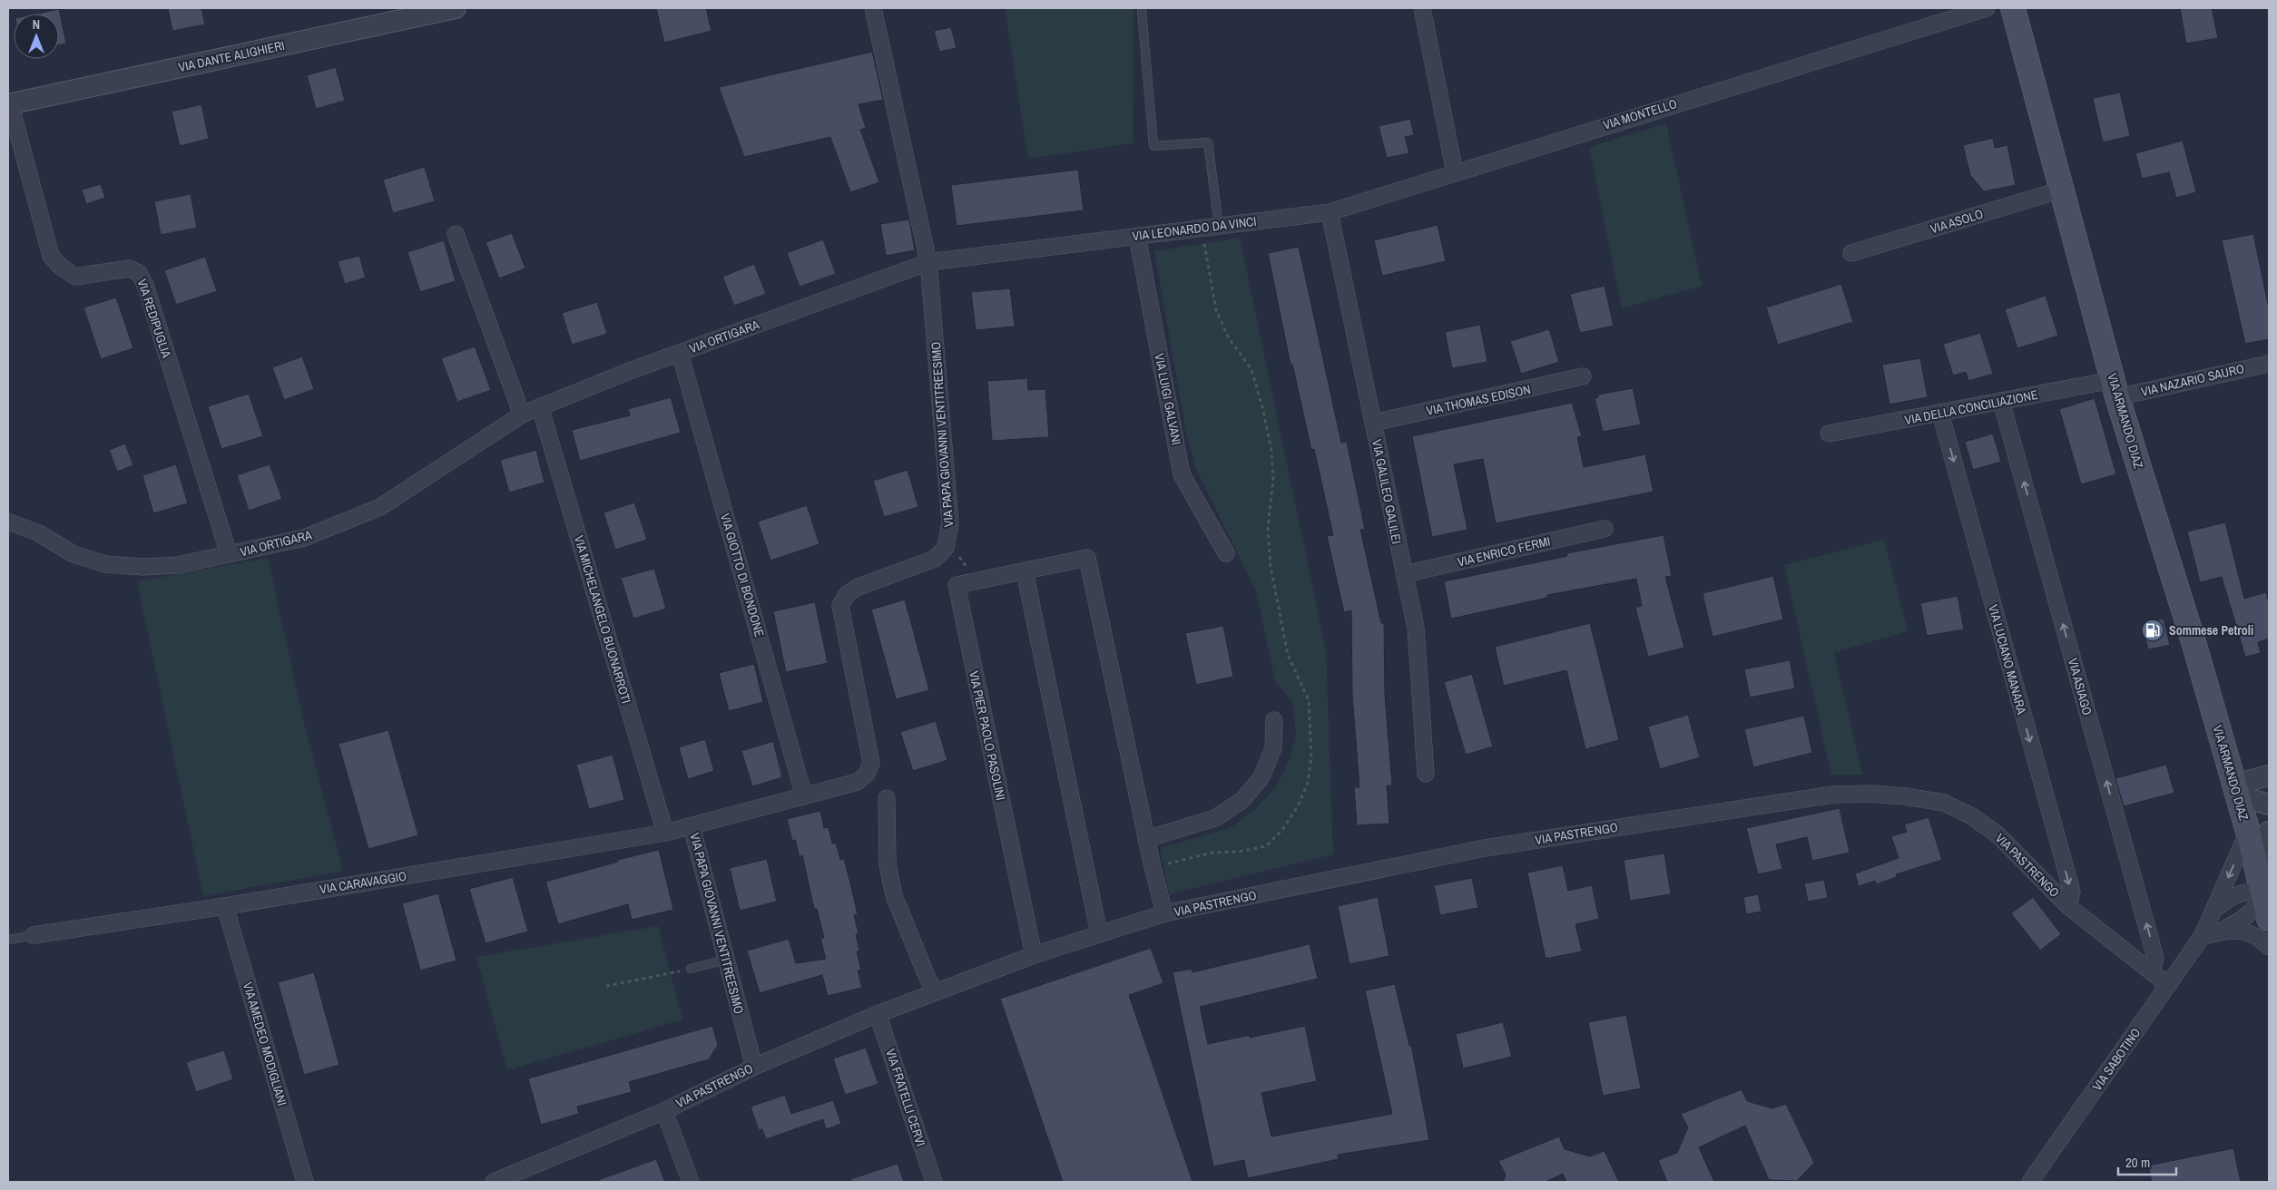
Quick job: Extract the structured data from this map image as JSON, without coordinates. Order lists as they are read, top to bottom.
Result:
{
  "streets": {
    "main road": ["VIA ARMANDO DIAZ"],
    "street": [
      "VIA DANTE ALIGHIERI",
      "VIA MONTELLO",
      "VIA ASOLO",
      "VIA LEONARDO DA VINCI",
      "VIA REDIPUGLIA",
      "VIA ORTIGARA",
      "VIA NAZARIO SAURO",
      "VIA LUIGI GALVANI",
      "VIA THOMAS EDISON",
      "VIA DELLA CONCILIAZIONE",
      "VIA PAPA GIOVANNI VENTITREESIMO",
      "VIA GALILEO GALILEI",
      "VIA ENRICO FERMI",
      "VIA GIOTTO DI BONDONE",
      "VIA MICHELANGELO BUONARROTI",
      "VIA LUCIANO MANARA",
      "VIA ASIAGO",
      "VIA PIER PAOLO PASOLINI",
      "VIA PASTRENGO",
      "VIA CARAVAGGIO",
      "VIA AMEDEO MODIGLIANI",
      "VIA SABOTINO",
      "VIA FRATELLI CERVI"
    ]
  },
  "crossings": [
    ["VIA DANTE ALIGHIERI", "VIA REDIPUGLIA"],
    ["VIA MONTELLO", "VIA LEONARDO DA VINCI"],
    ["VIA ASOLO", "VIA ARMANDO DIAZ"],
    ["VIA LEONARDO DA VINCI", "VIA ORTIGARA"],
    ["VIA LEONARDO DA VINCI", "VIA LUIGI GALVANI"],
    ["VIA LEONARDO DA VINCI", "VIA PAPA GIOVANNI VENTITREESIMO"],
    ["VIA LEONARDO DA VINCI", "VIA GALILEO GALILEI"],
    ["VIA REDIPUGLIA", "VIA ORTIGARA"],
    ["VIA ORTIGARA", "VIA PAPA GIOVANNI VENTITREESIMO"],
    ["VIA ORTIGARA", "VIA GIOTTO DI BONDONE"],
    ["VIA ORTIGARA", "VIA MICHELANGELO BUONARROTI"],
    ["VIA NAZARIO SAURO", "VIA DELLA CONCILIAZIONE"],
    ["VIA NAZARIO SAURO", "VIA ARMANDO DIAZ"],
    ["VIA THOMAS EDISON", "VIA GALILEO GALILEI"],
    ["VIA DELLA CONCILIAZIONE", "VIA ARMANDO DIAZ"],
    ["VIA DELLA CONCILIAZIONE", "VIA LUCIANO MANARA"],
    ["VIA DELLA CONCILIAZIONE", "VIA ASIAGO"],
    ["VIA ARMANDO DIAZ", "VIA SABOTINO"],
    ["VIA PAPA GIOVANNI VENTITREESIMO", "VIA GIOTTO DI BONDONE"],
    ["VIA PAPA GIOVANNI VENTITREESIMO", "VIA PASTRENGO"],
    ["VIA PAPA GIOVANNI VENTITREESIMO", "VIA CARAVAGGIO"],
    ["VIA GALILEO GALILEI", "VIA ENRICO FERMI"],
    ["VIA MICHELANGELO BUONARROTI", "VIA CARAVAGGIO"],
    ["VIA LUCIANO MANARA", "VIA PASTRENGO"],
    ["VIA ASIAGO", "VIA PASTRENGO"],
    ["VIA PIER PAOLO PASOLINI", "VIA PASTRENGO"],
    ["VIA PASTRENGO", "VIA SABOTINO"],
    ["VIA PASTRENGO", "VIA FRATELLI CERVI"],
    ["VIA CARAVAGGIO", "VIA AMEDEO MODIGLIANI"]
  ],
  "one_way": ["VIA LUCIANO MANARA", "VIA ASIAGO"],
  "places": {
    "fuel station": ["Sommese Petroli"]
  },
  "scale_bar": "20 m",
  "north": "top"
}
